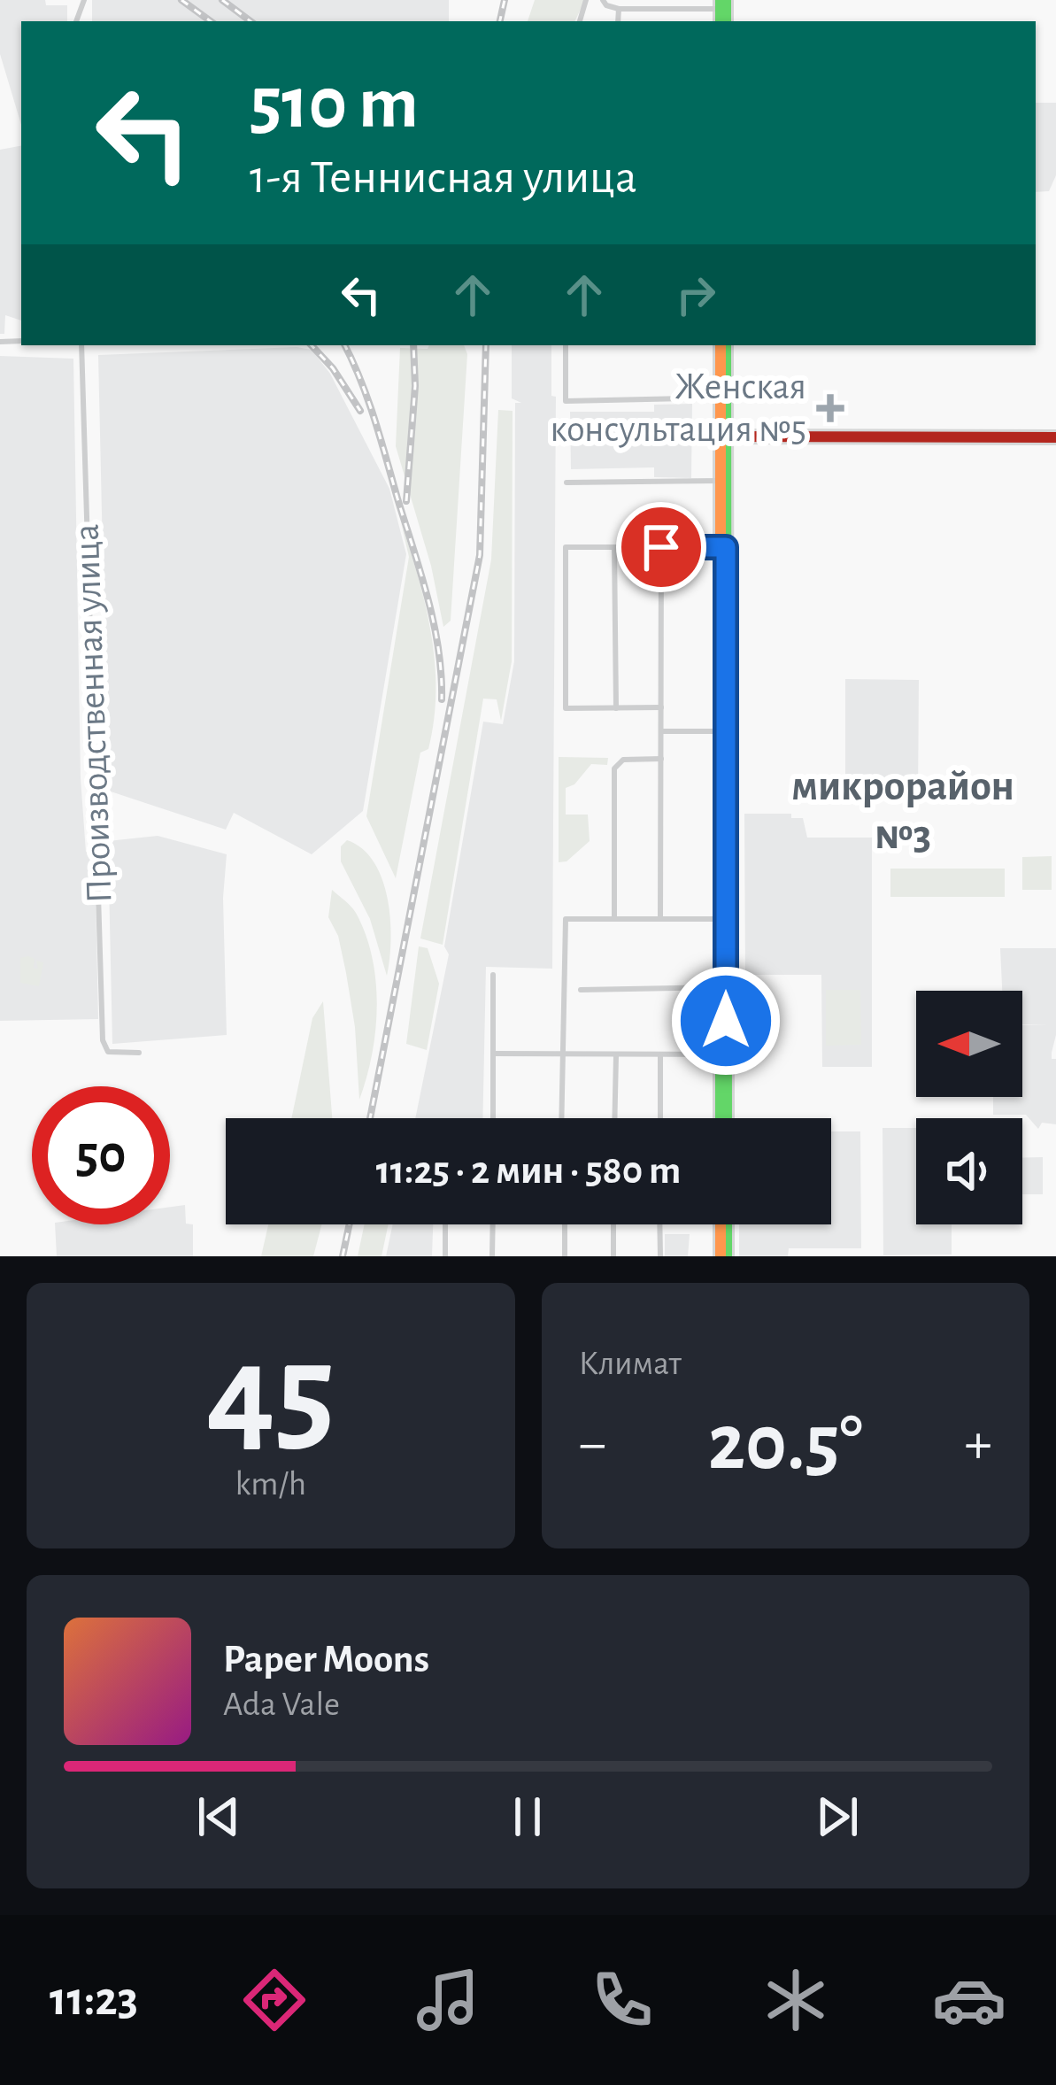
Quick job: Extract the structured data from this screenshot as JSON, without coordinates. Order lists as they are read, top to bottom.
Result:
{
  "streets": {
    "street": ["Производственная улица"]
  },
  "districts": ["микрорайон №3"],
  "places": {
    "health": ["Женская консультация №5"]
  },
  "north": "left",
  "page": {
    "turn": ["510 m", "1-я Теннисная улица"],
    "limit": "50",
    "trip": "11:25 · 2 мин · 580 m",
    "tile": [
      ["45", "km/h"],
      "Климат"
    ],
    "heat": ["−", "20.5°", "+"],
    "song": ["Paper Moons", "Ada Vale"],
    "tabs": "11:23"
  }
}
